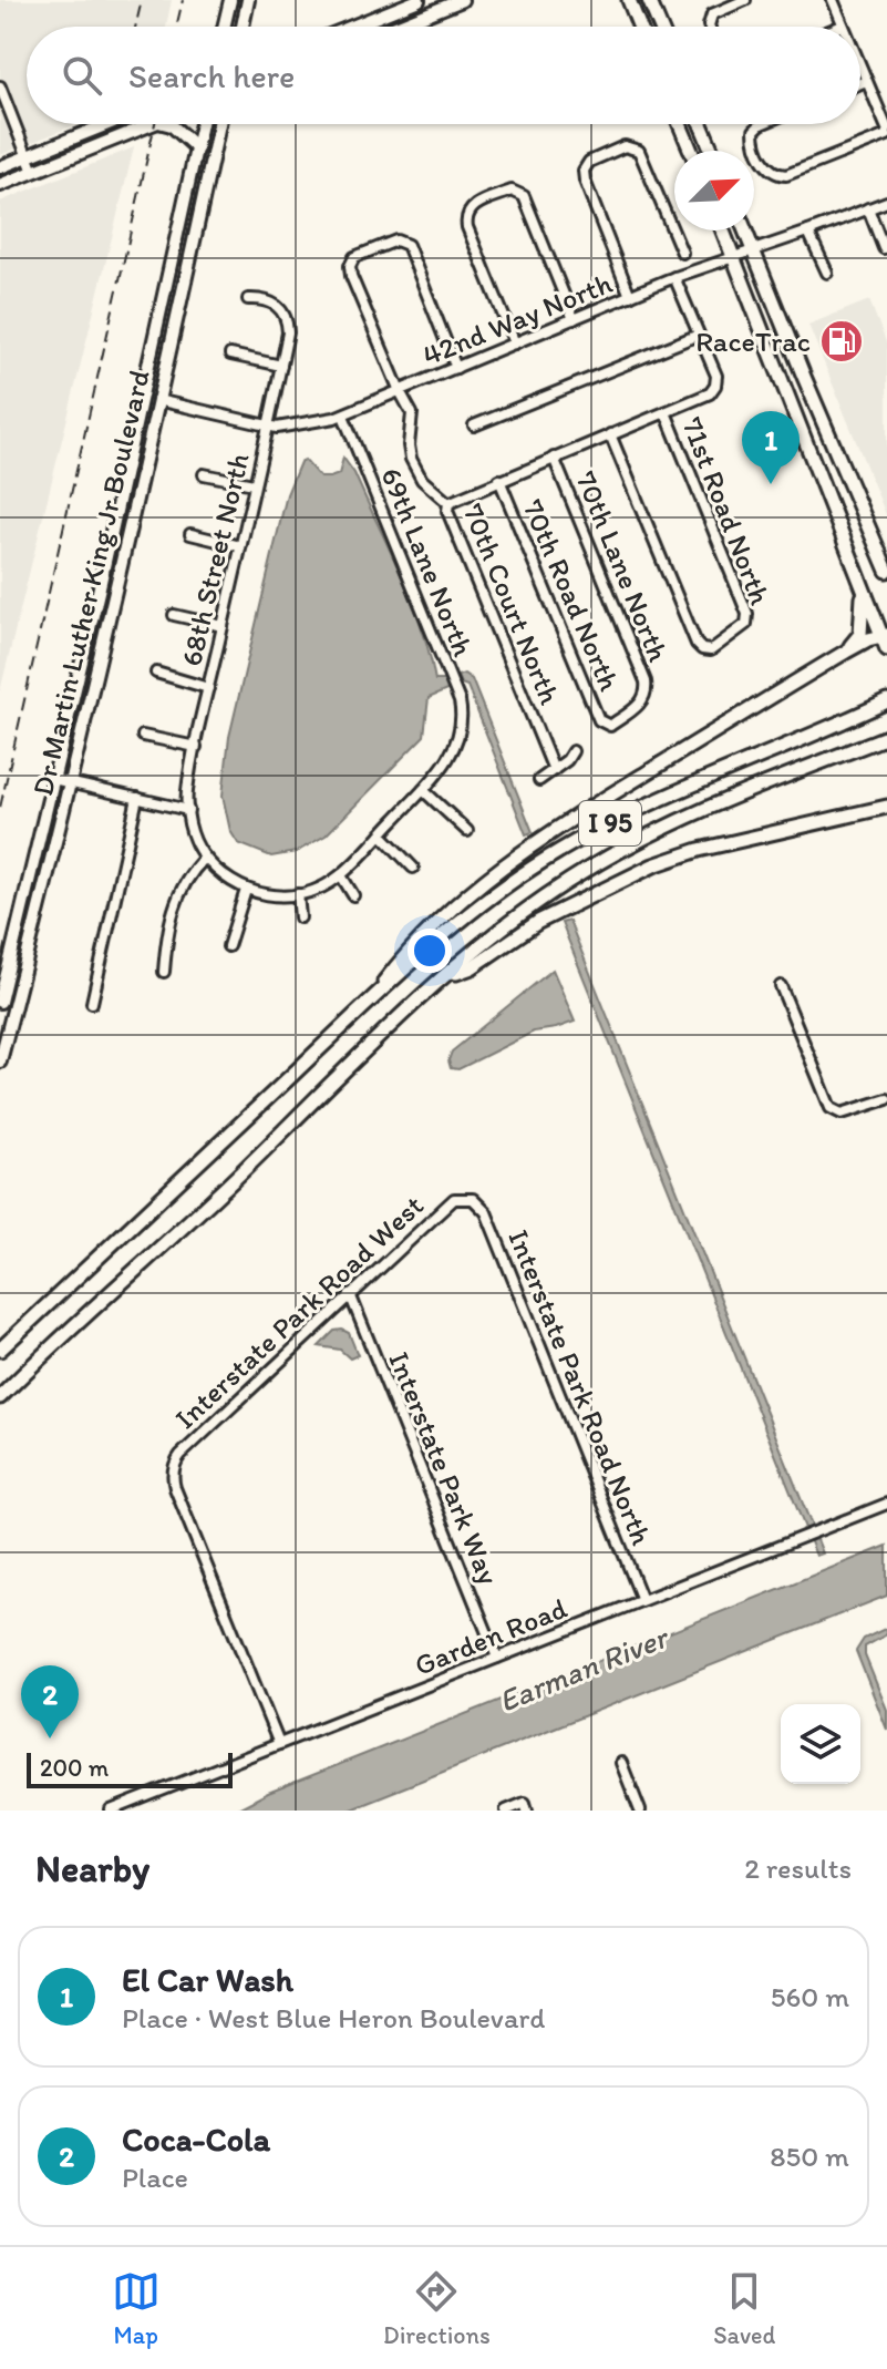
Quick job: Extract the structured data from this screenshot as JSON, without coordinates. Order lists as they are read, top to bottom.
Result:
{
  "streets": {
    "highway": ["I 95"],
    "main road": ["Dr Martin Luther King Jr Boulevard"],
    "street": [
      "42nd Way North",
      "71st Road North",
      "68th Street North",
      "69th Lane North",
      "70th Lane North",
      "70th Road North",
      "70th Court North",
      "Interstate Park Road West",
      "Interstate Park Road North",
      "Interstate Park Way",
      "Garden Road"
    ]
  },
  "crossings": [
    ["42nd Way North", "68th Street North"],
    ["42nd Way North", "69th Lane North"],
    ["42nd Way North", "Dr Martin Luther King Jr Boulevard"],
    ["42nd Way North", "70th Court North"],
    ["70th Lane North", "70th Road North"],
    ["Interstate Park Road West", "Interstate Park Road North"],
    ["Interstate Park Road West", "Interstate Park Way"],
    ["Interstate Park Road West", "Garden Road"],
    ["Interstate Park Road North", "Garden Road"],
    ["Interstate Park Way", "Garden Road"]
  ],
  "water": ["Earman River"],
  "places": {
    "fuel station": ["RaceTrac"]
  },
  "scale_bar": "200 m",
  "north": "top right",
  "page": {
    "search": "Search here",
    "pins": ["1", "2"],
    "scale": "200 m",
    "heading": ["Nearby", "2 results"],
    "list": [
      {
        "mark": "1",
        "name": "El Car Wash",
        "note": "Place · West Blue Heron Boulevard",
        "value": "560 m"
      },
      {
        "mark": "2",
        "name": "Coca-Cola",
        "note": "Place",
        "value": "850 m"
      }
    ],
    "nav": ["Map", "Directions", "Saved"]
  }
}
